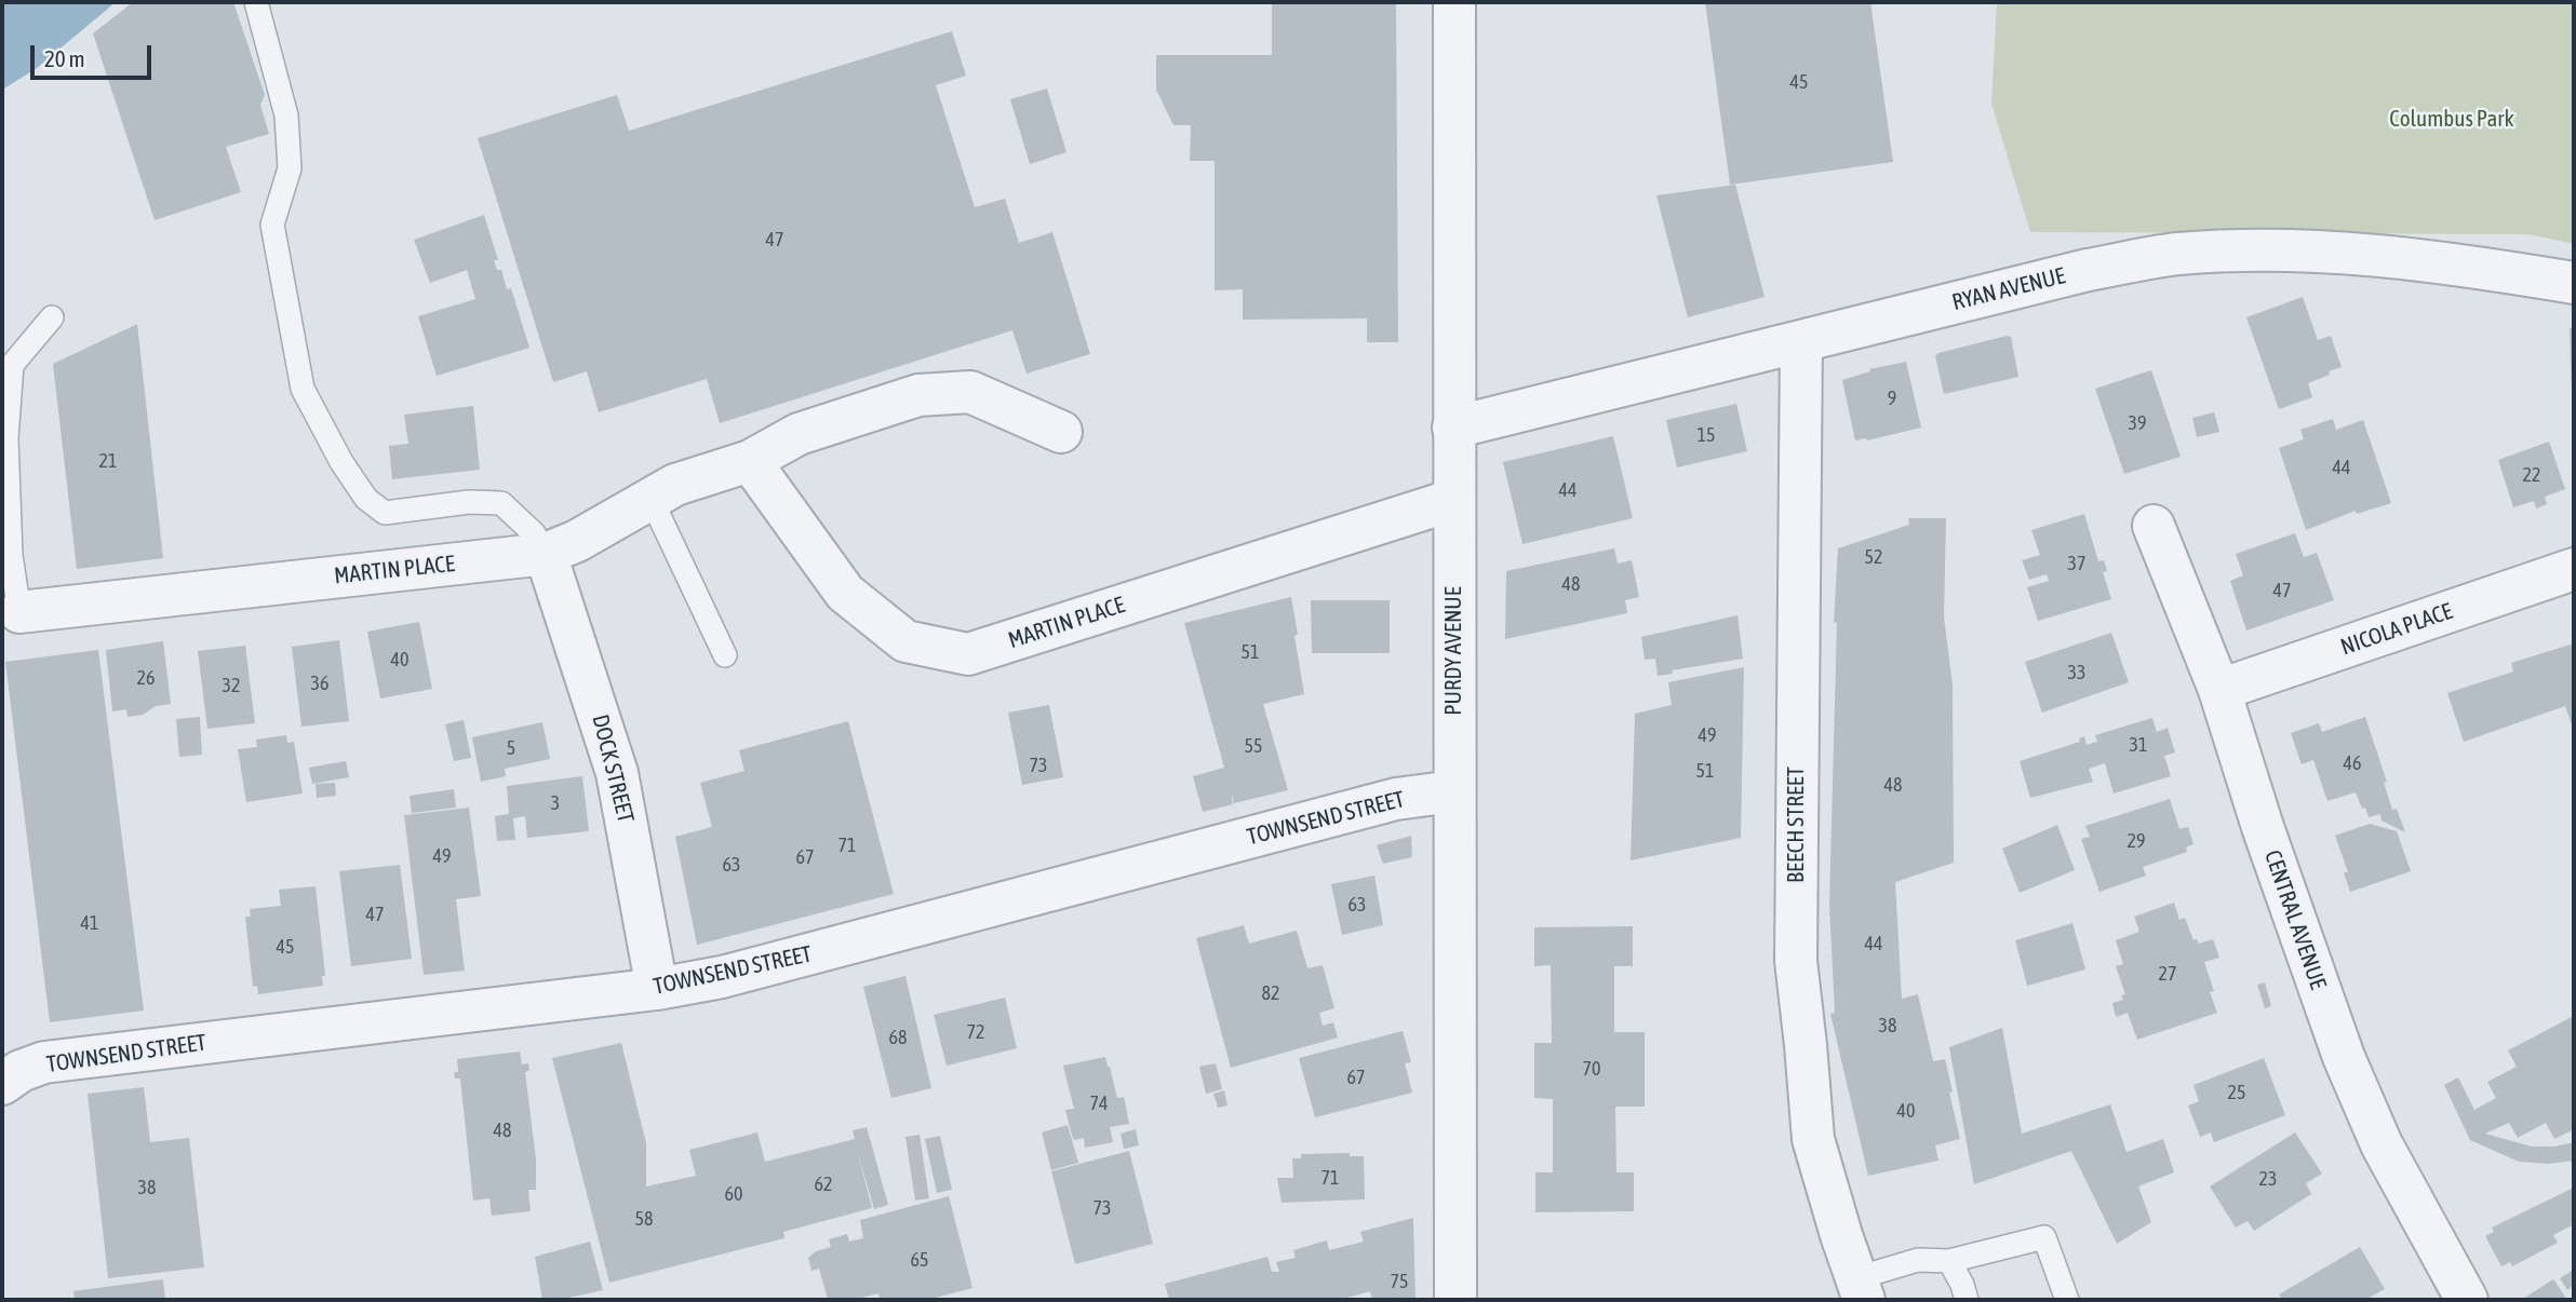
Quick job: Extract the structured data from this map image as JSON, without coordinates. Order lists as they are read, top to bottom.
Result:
{
  "streets": {
    "street": [
      "RYAN AVENUE",
      "MARTIN PLACE",
      "NICOLA PLACE",
      "PURDY AVENUE",
      "DOCK STREET",
      "TOWNSEND STREET",
      "BEECH STREET",
      "CENTRAL AVENUE"
    ]
  },
  "crossings": [
    ["RYAN AVENUE", "PURDY AVENUE"],
    ["RYAN AVENUE", "BEECH STREET"],
    ["MARTIN PLACE", "PURDY AVENUE"],
    ["MARTIN PLACE", "DOCK STREET"],
    ["NICOLA PLACE", "CENTRAL AVENUE"],
    ["PURDY AVENUE", "TOWNSEND STREET"],
    ["DOCK STREET", "TOWNSEND STREET"]
  ],
  "parks": ["Columbus Park"],
  "house_numbers": [
    "45",
    "47",
    "9",
    "39",
    "15",
    "21",
    "44",
    "22",
    "44",
    "52",
    "37",
    "48",
    "47",
    "51",
    "40",
    "33",
    "26",
    "36",
    "32",
    "49",
    "31",
    "55",
    "5",
    "46",
    "73",
    "51",
    "48",
    "3",
    "29",
    "71",
    "49",
    "67",
    "63",
    "63",
    "47",
    "41",
    "44",
    "45",
    "27",
    "82",
    "38",
    "72",
    "68",
    "70",
    "67",
    "25",
    "74",
    "40",
    "48",
    "71",
    "23",
    "62",
    "38",
    "60",
    "73",
    "58",
    "65",
    "75"
  ],
  "scale_bar": "20 m"
}
